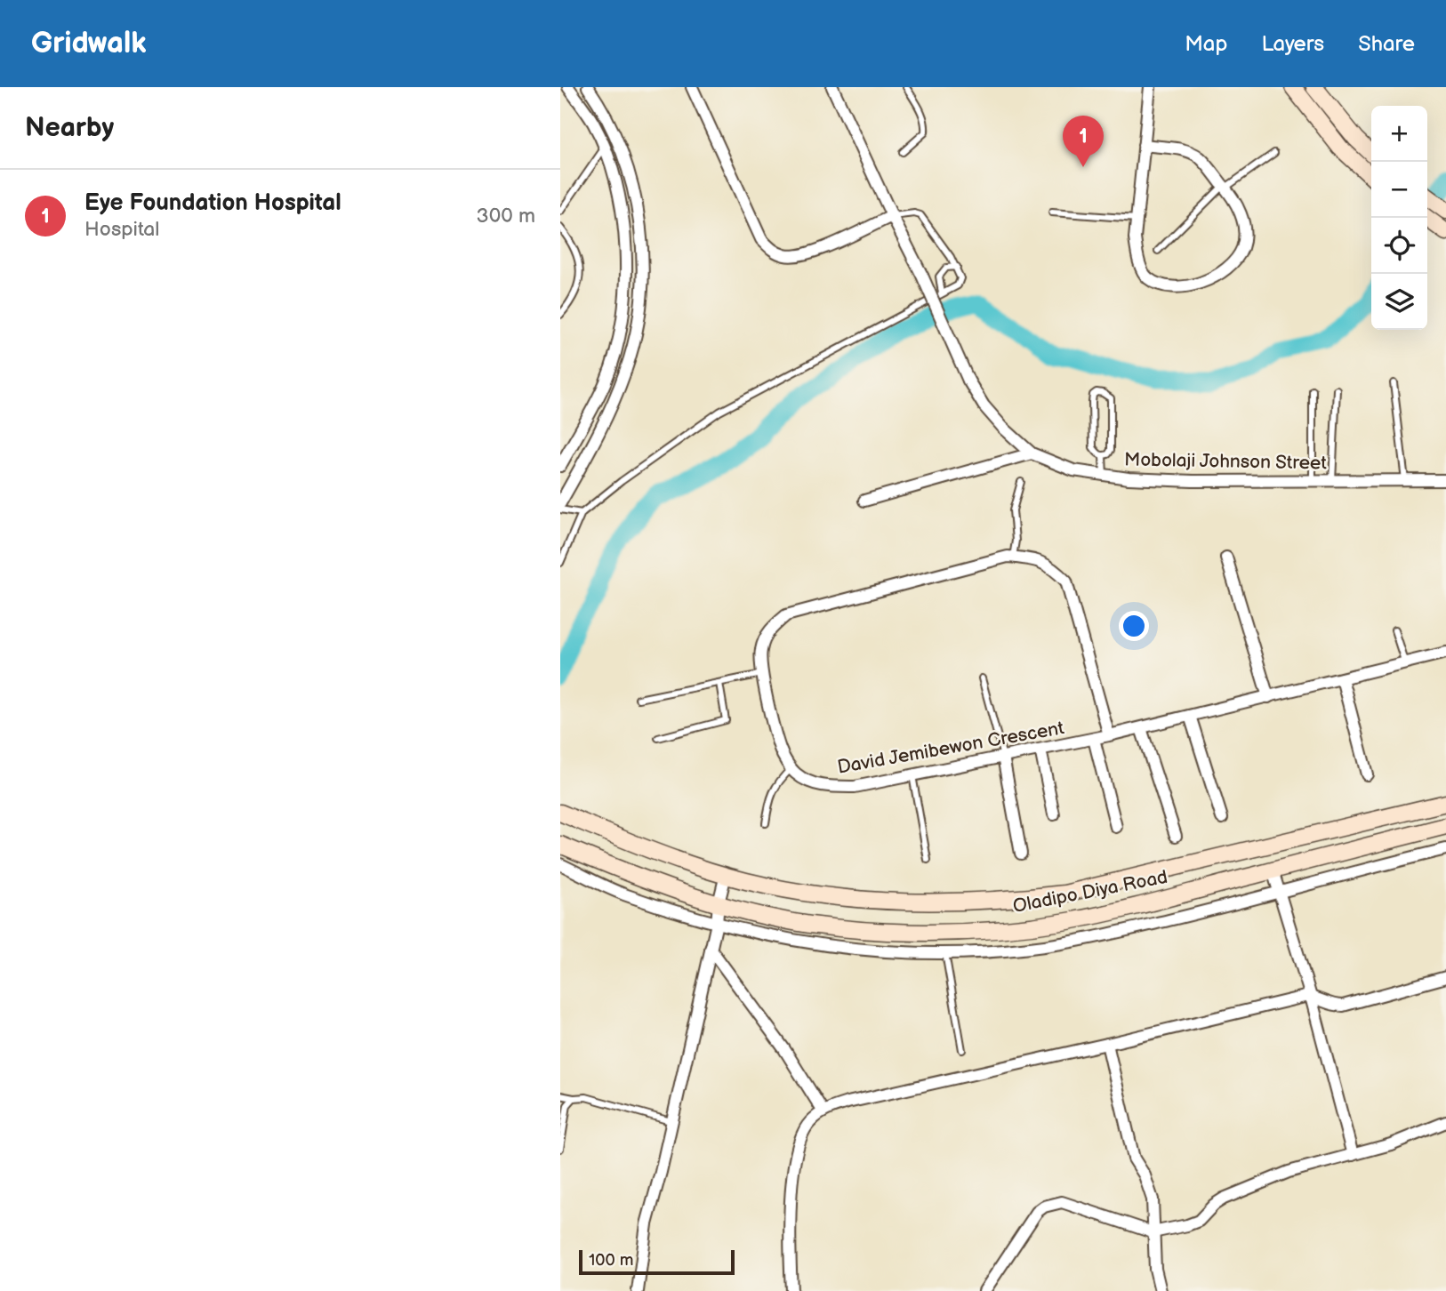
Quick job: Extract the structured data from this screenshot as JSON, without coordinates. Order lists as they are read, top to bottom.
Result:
{
  "streets": {
    "main road": ["Oladipo Diya Road"],
    "street": ["Mobolaji Johnson Street", "David Jemibewon Crescent"]
  },
  "scale_bar": "100 m",
  "page": {
    "header": "Gridwalk",
    "nav": ["Map", "Layers", "Share"],
    "heading": "Nearby",
    "map_buttons": ["+", "−"],
    "pins": "1",
    "list": [
      {
        "mark": "1",
        "name": "Eye Foundation Hospital",
        "note": "Hospital",
        "value": "300 m"
      }
    ],
    "scale": "100 m"
  }
}
